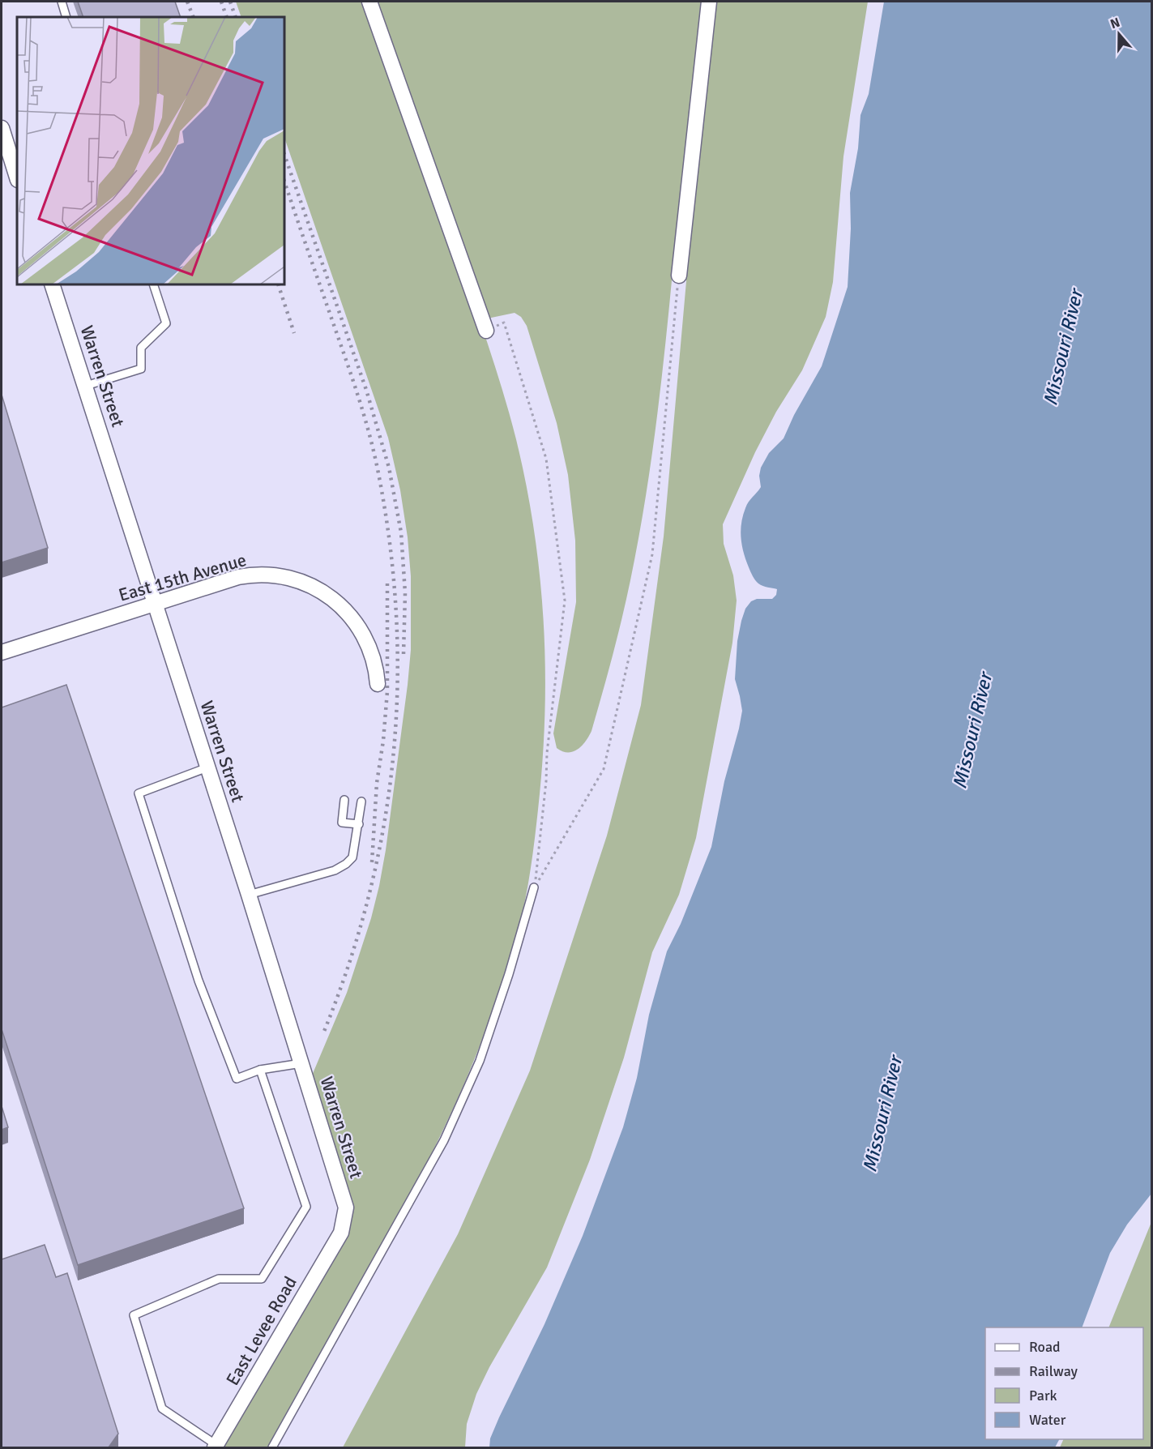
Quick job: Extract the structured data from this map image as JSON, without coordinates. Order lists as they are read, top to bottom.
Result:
{
  "streets": {
    "street": ["Warren Street", "East 15th Avenue", "East Levee Road"]
  },
  "crossings": [
    ["Warren Street", "East 15th Avenue"],
    ["Warren Street", "East Levee Road"]
  ],
  "water": ["Missouri River"],
  "legend": [
    "Road",
    "Railway",
    "Park",
    "Water"
  ],
  "north": "top"
}
